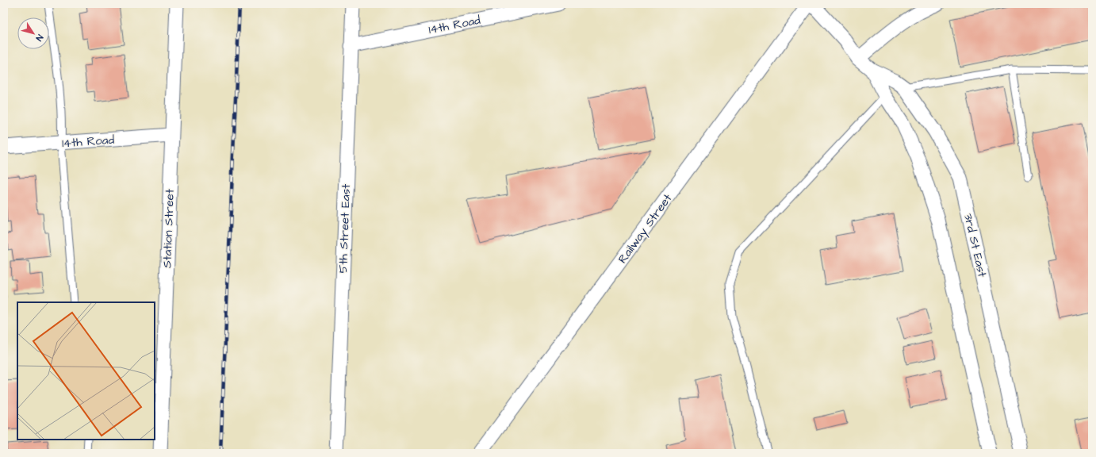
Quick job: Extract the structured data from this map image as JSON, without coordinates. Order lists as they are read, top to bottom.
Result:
{
  "streets": {
    "street": [
      "14th Road",
      "Station Street",
      "5th Street East",
      "Railway Street",
      "3rd St East"
    ]
  },
  "crossings": [
    ["14th Road", "Station Street"],
    ["14th Road", "5th Street East"]
  ],
  "north": "bottom right"
}
